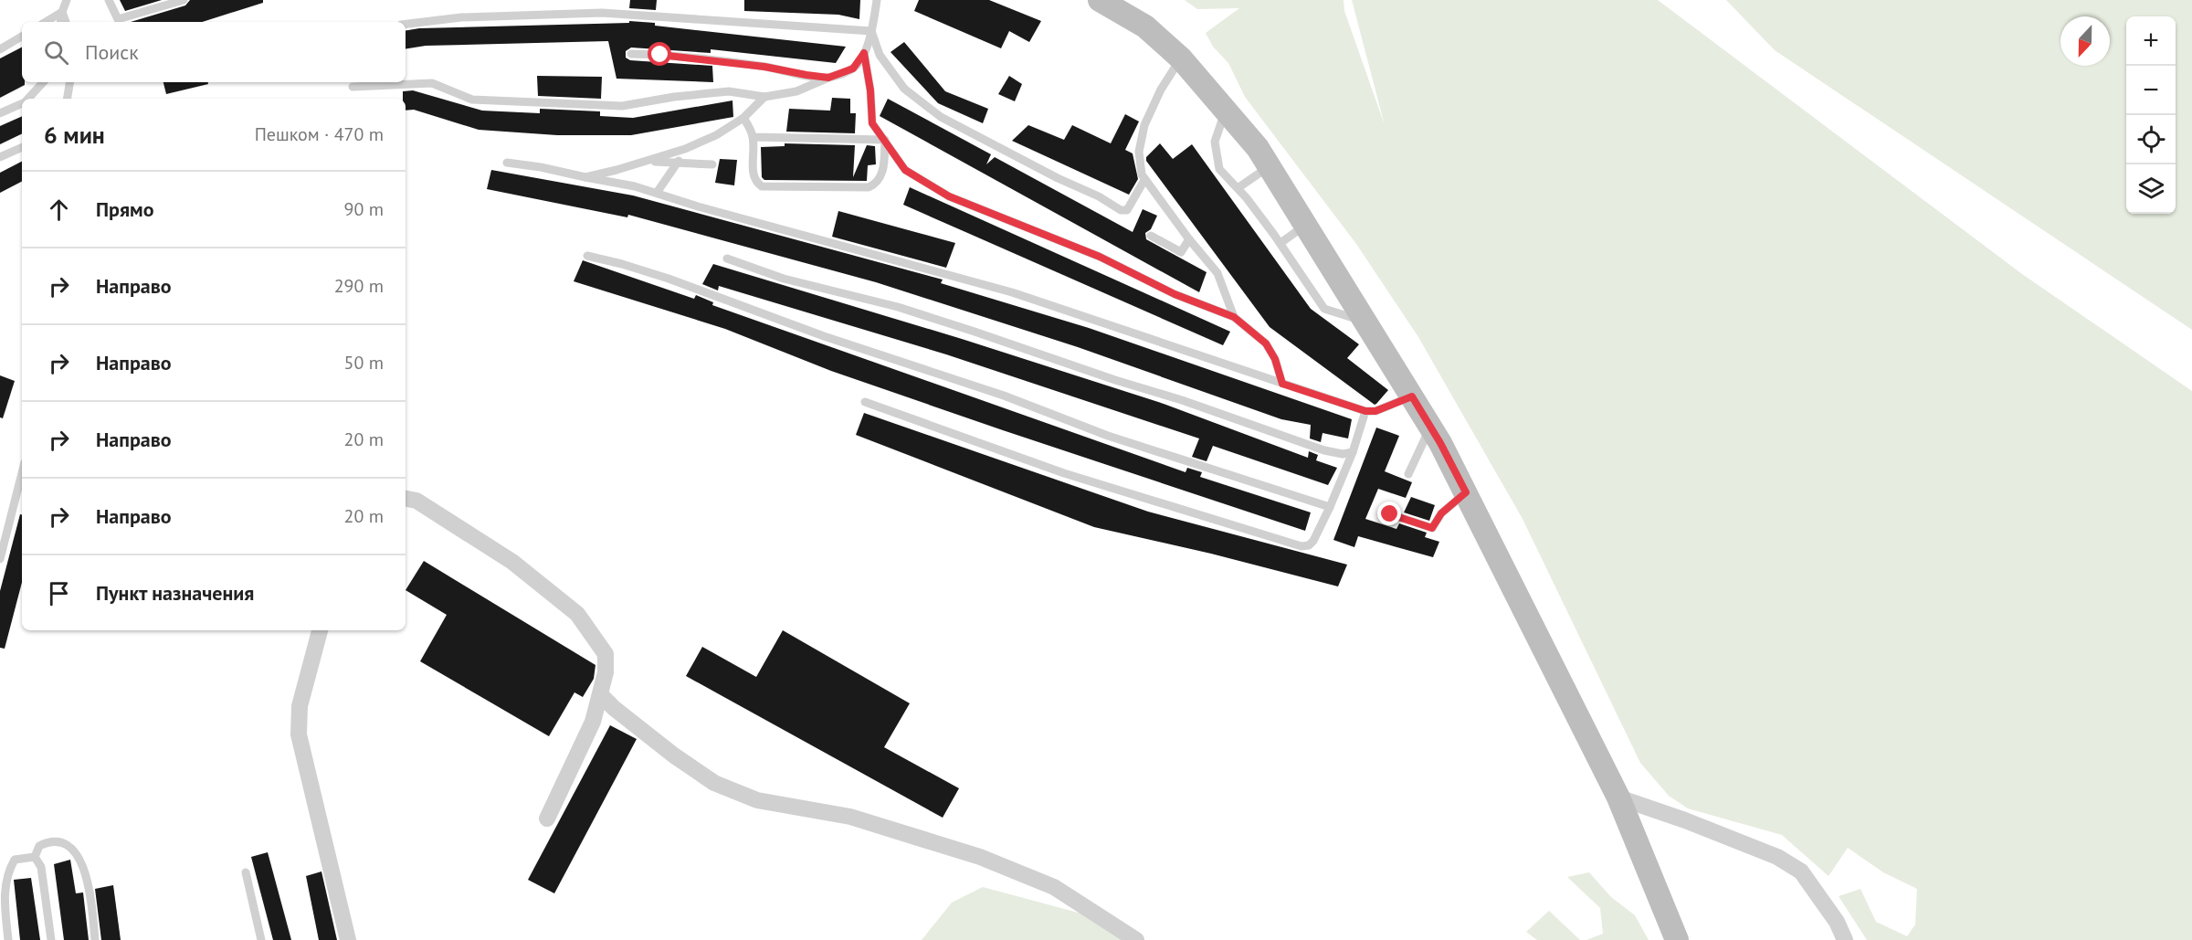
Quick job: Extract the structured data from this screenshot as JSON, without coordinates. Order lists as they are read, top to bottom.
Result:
{
  "north": "bottom",
  "page": {
    "map_buttons": ["+", "−"],
    "search": "Поиск",
    "heading": ["6 мин", "Пешком · 470 m"],
    "list": [
      ["Прямо", "90 m"],
      ["Направо", "290 m"],
      ["Направо", "50 m"],
      ["Направо", "20 m"],
      ["Направо", "20 m"],
      "Пункт назначения"
    ]
  }
}
